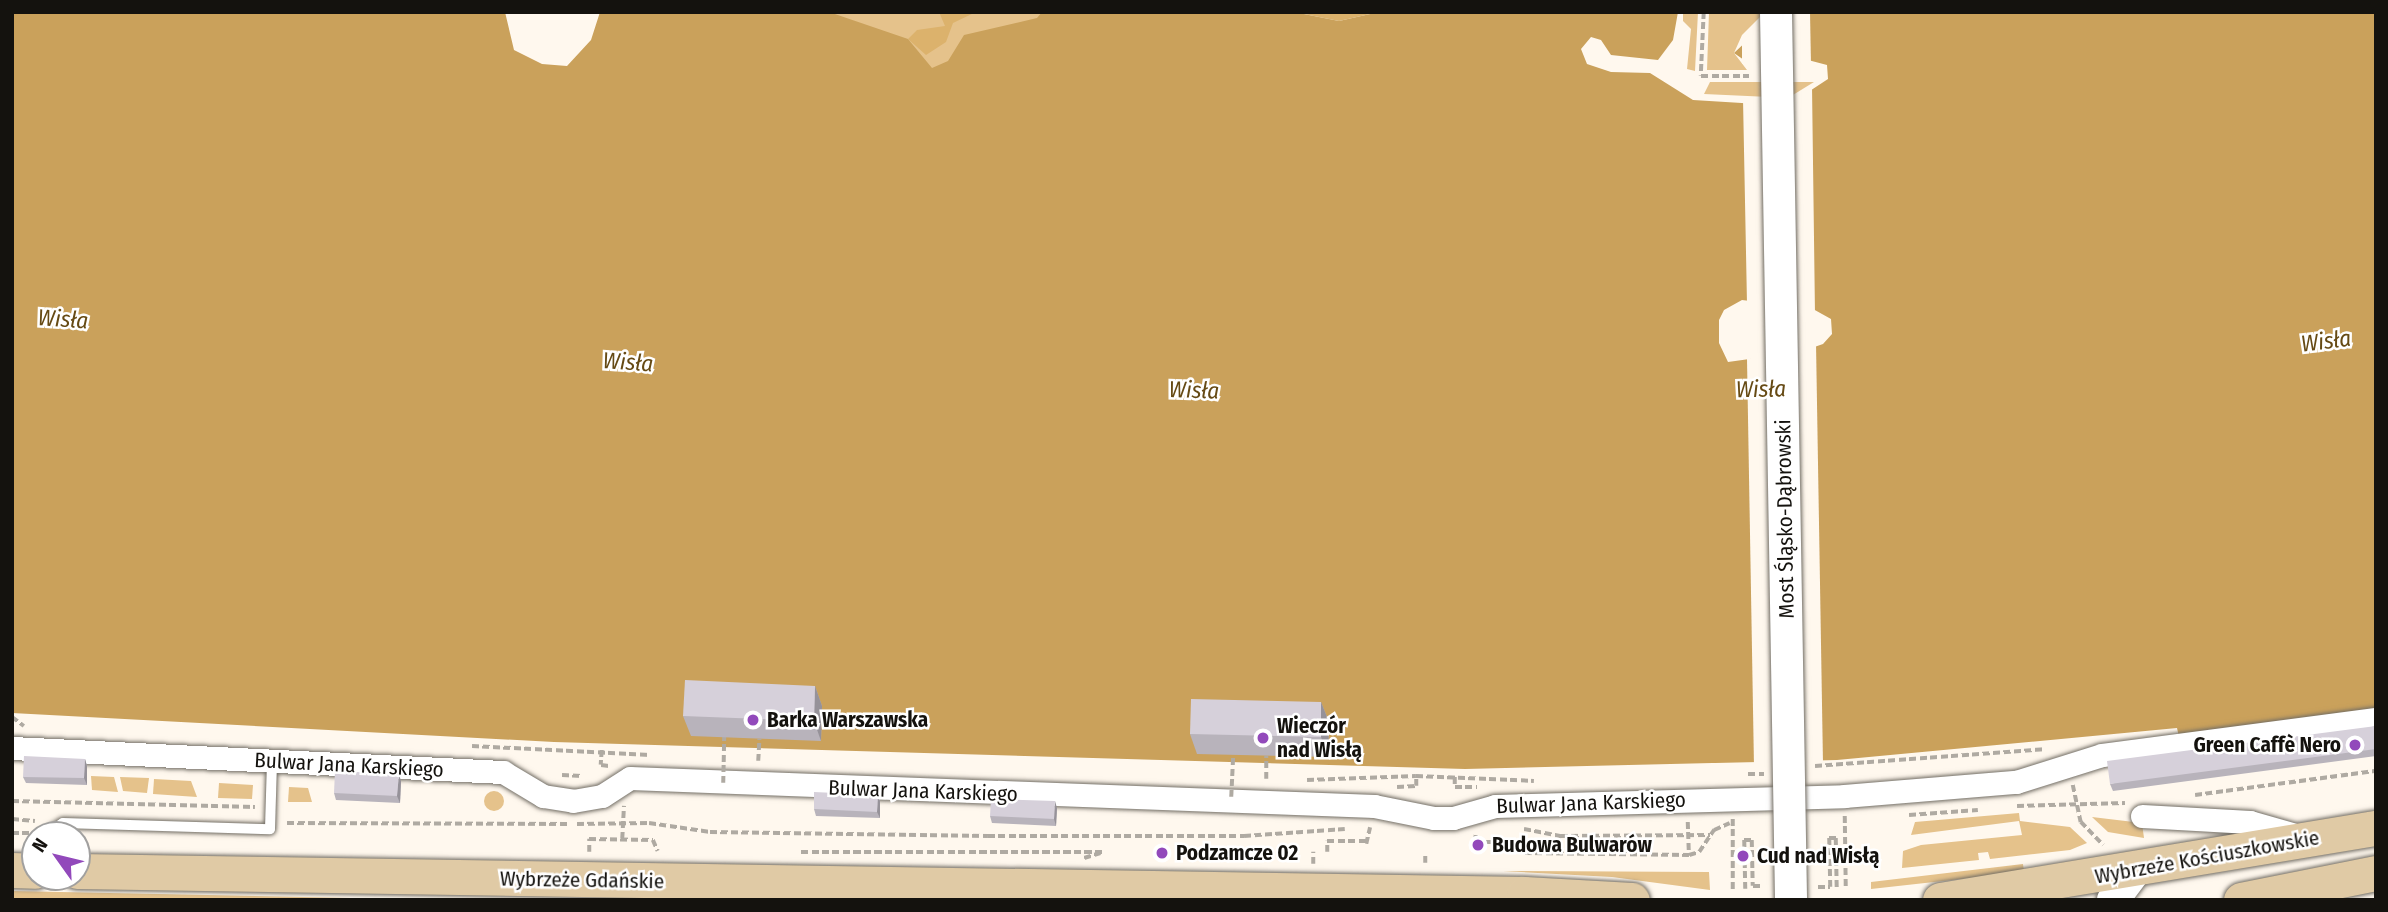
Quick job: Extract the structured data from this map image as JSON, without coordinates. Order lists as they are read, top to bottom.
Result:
{
  "streets": {
    "main road": ["Most Śląsko-Dąbrowski", "Wybrzeże Kościuszkowskie", "Wybrzeże Gdańskie"],
    "street": ["Bulwar Jana Karskiego"]
  },
  "water": ["Wisła"],
  "places": [
    "Barka Warszawska",
    "Wieczór nad Wisłą",
    "Green Caffè Nero",
    "Budowa Bulwarów",
    "Podzamcze 02",
    "Cud nad Wisłą"
  ],
  "north": "top left"
}
